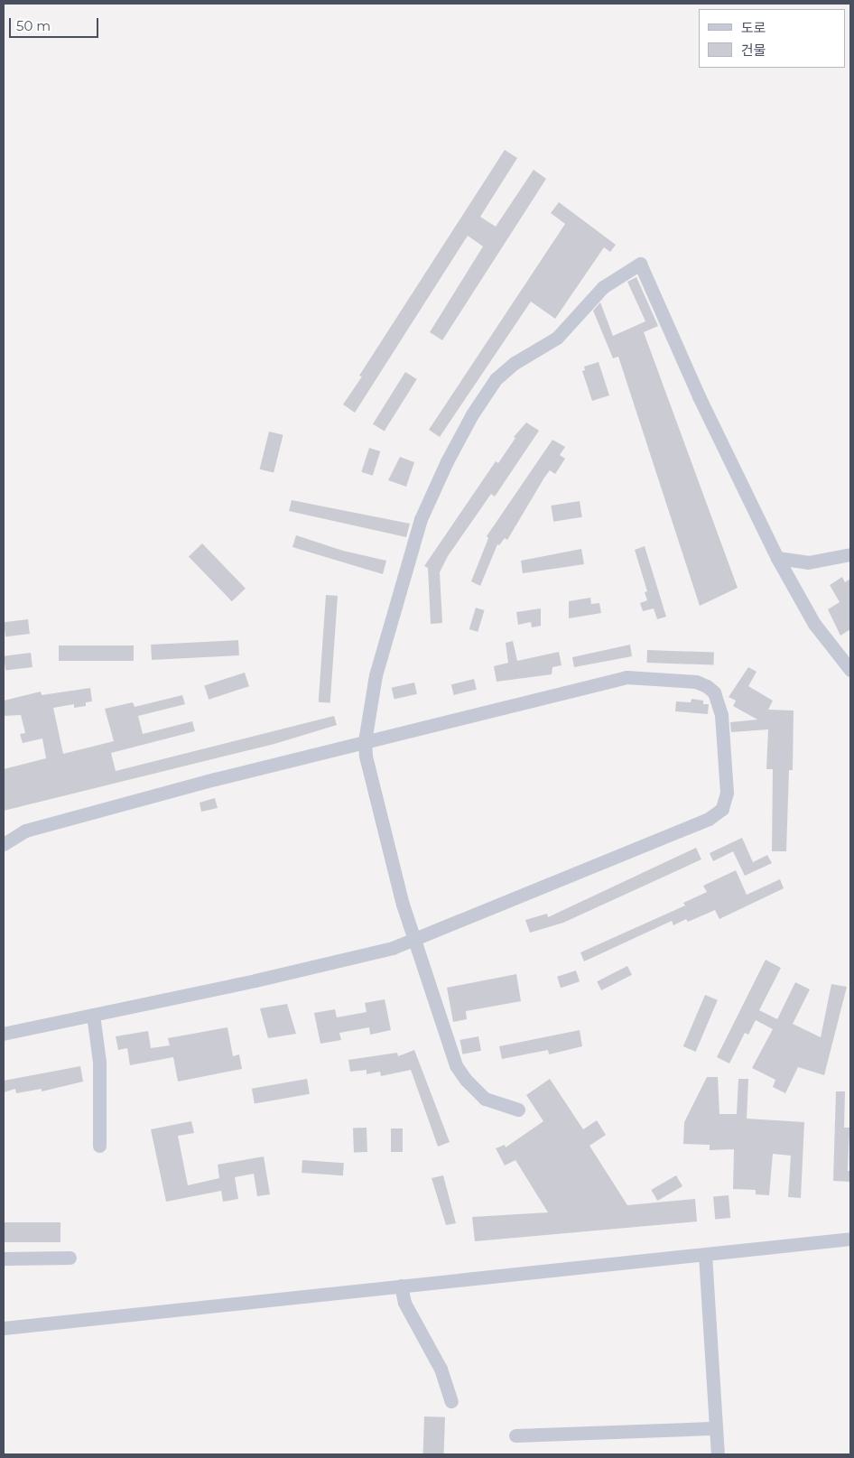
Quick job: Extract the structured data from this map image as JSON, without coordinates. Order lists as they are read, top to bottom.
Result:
{
  "legend": ["도로", "건물"],
  "scale_bar": "50 m"
}
